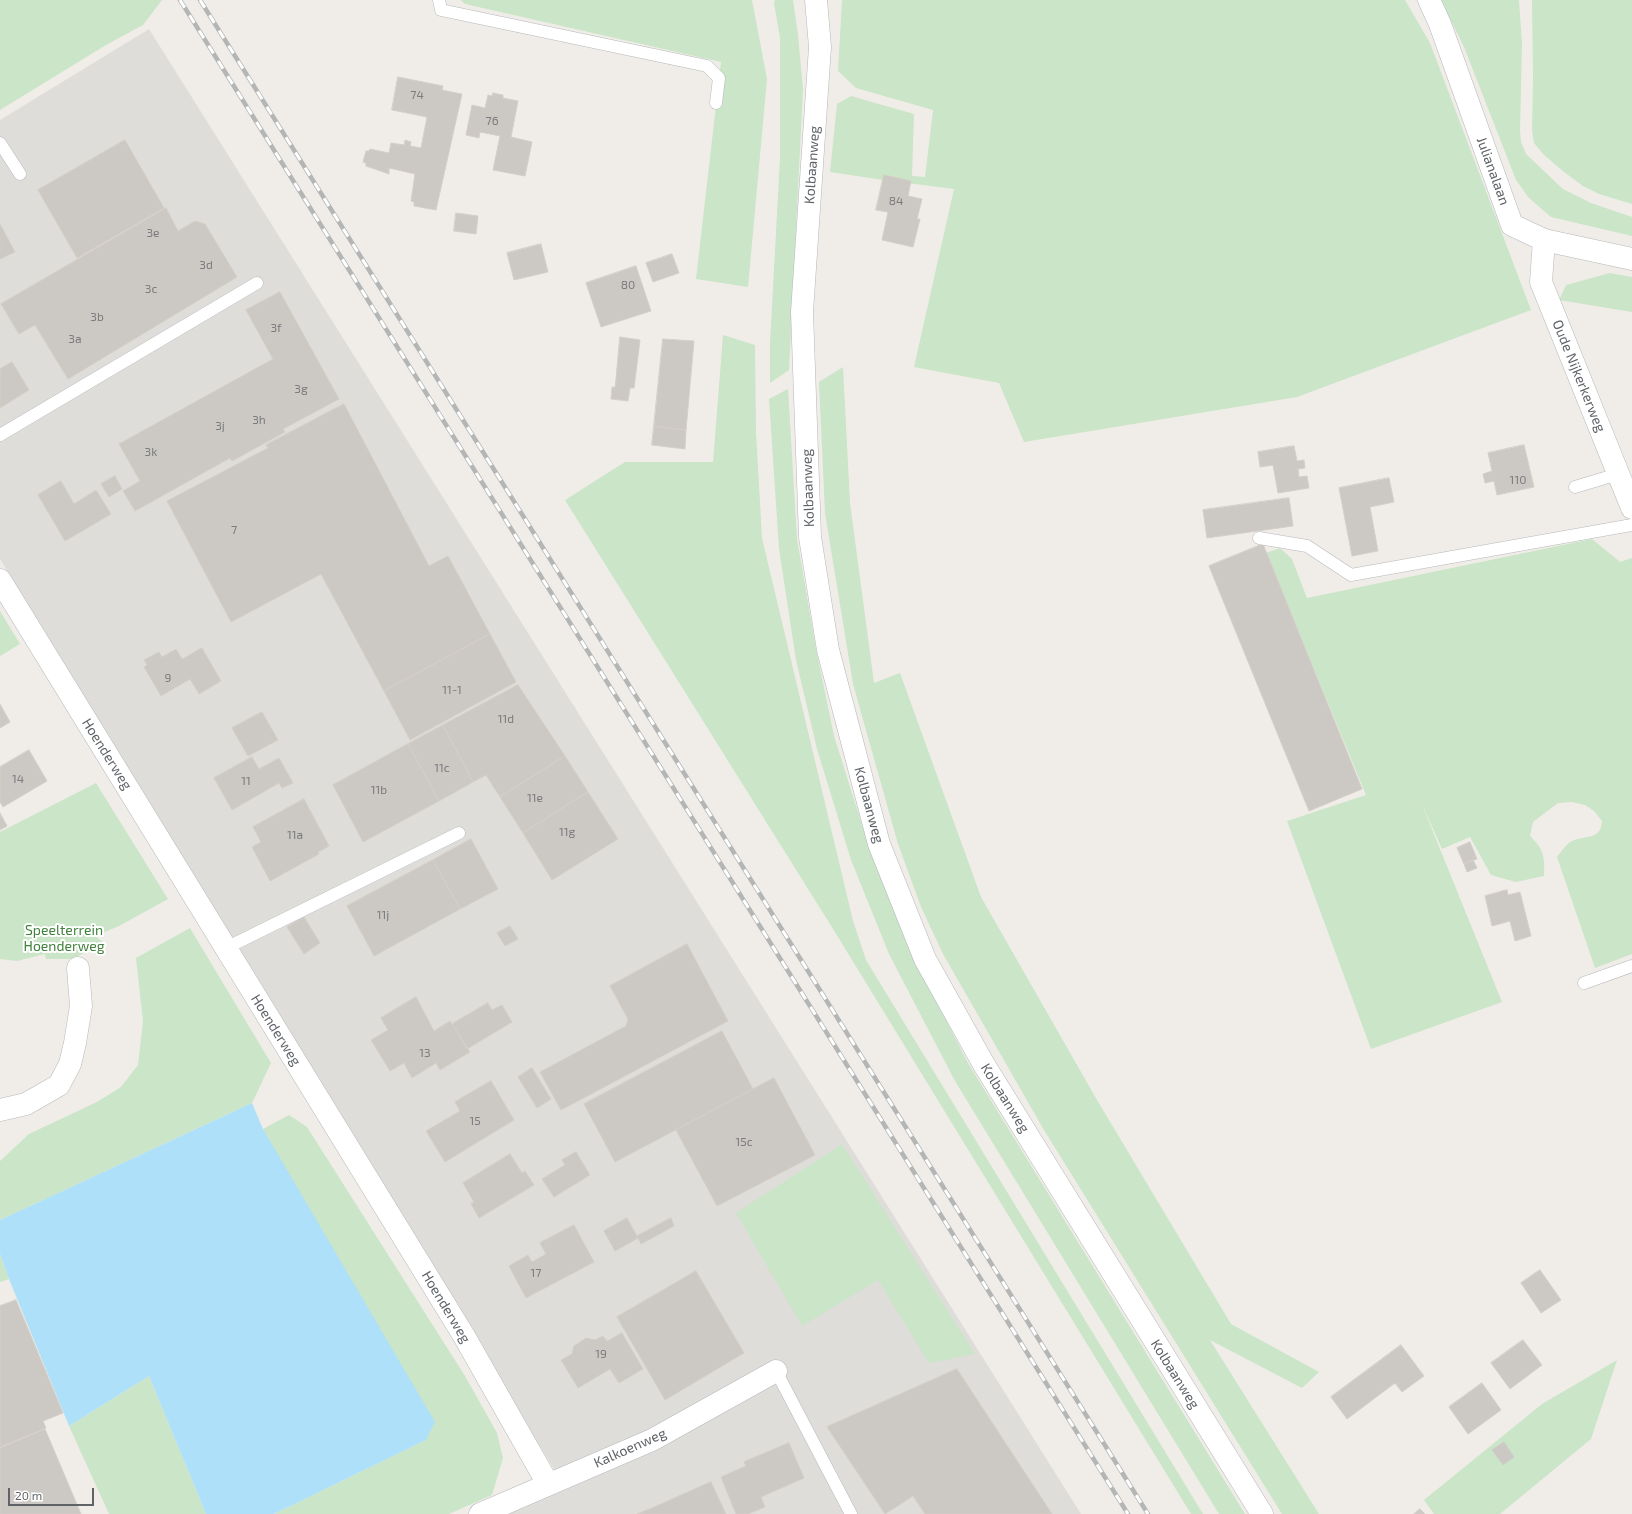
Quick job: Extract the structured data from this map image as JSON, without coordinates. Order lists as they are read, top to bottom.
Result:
{
  "streets": {
    "street": [
      "Kolbaanweg",
      "Julianalaan",
      "Oude Nijkerkerweg",
      "Hoenderweg",
      "Kalkoenweg"
    ]
  },
  "crossings": [
    ["Julianalaan", "Oude Nijkerkerweg"],
    ["Hoenderweg", "Kalkoenweg"]
  ],
  "parks": ["Speelterrein Hoenderweg"],
  "house_numbers": [
    "74",
    "76",
    "84",
    "3e",
    "3d",
    "80",
    "3c",
    "3b",
    "3f",
    "3a",
    "3g",
    "3h",
    "3j",
    "3k",
    "110",
    "7",
    "9",
    "11-1",
    "11d",
    "11c",
    "14",
    "11",
    "11b",
    "11e",
    "11g",
    "11a",
    "11j",
    "13",
    "15",
    "15c",
    "17",
    "19"
  ],
  "scale_bar": "20 m"
}
